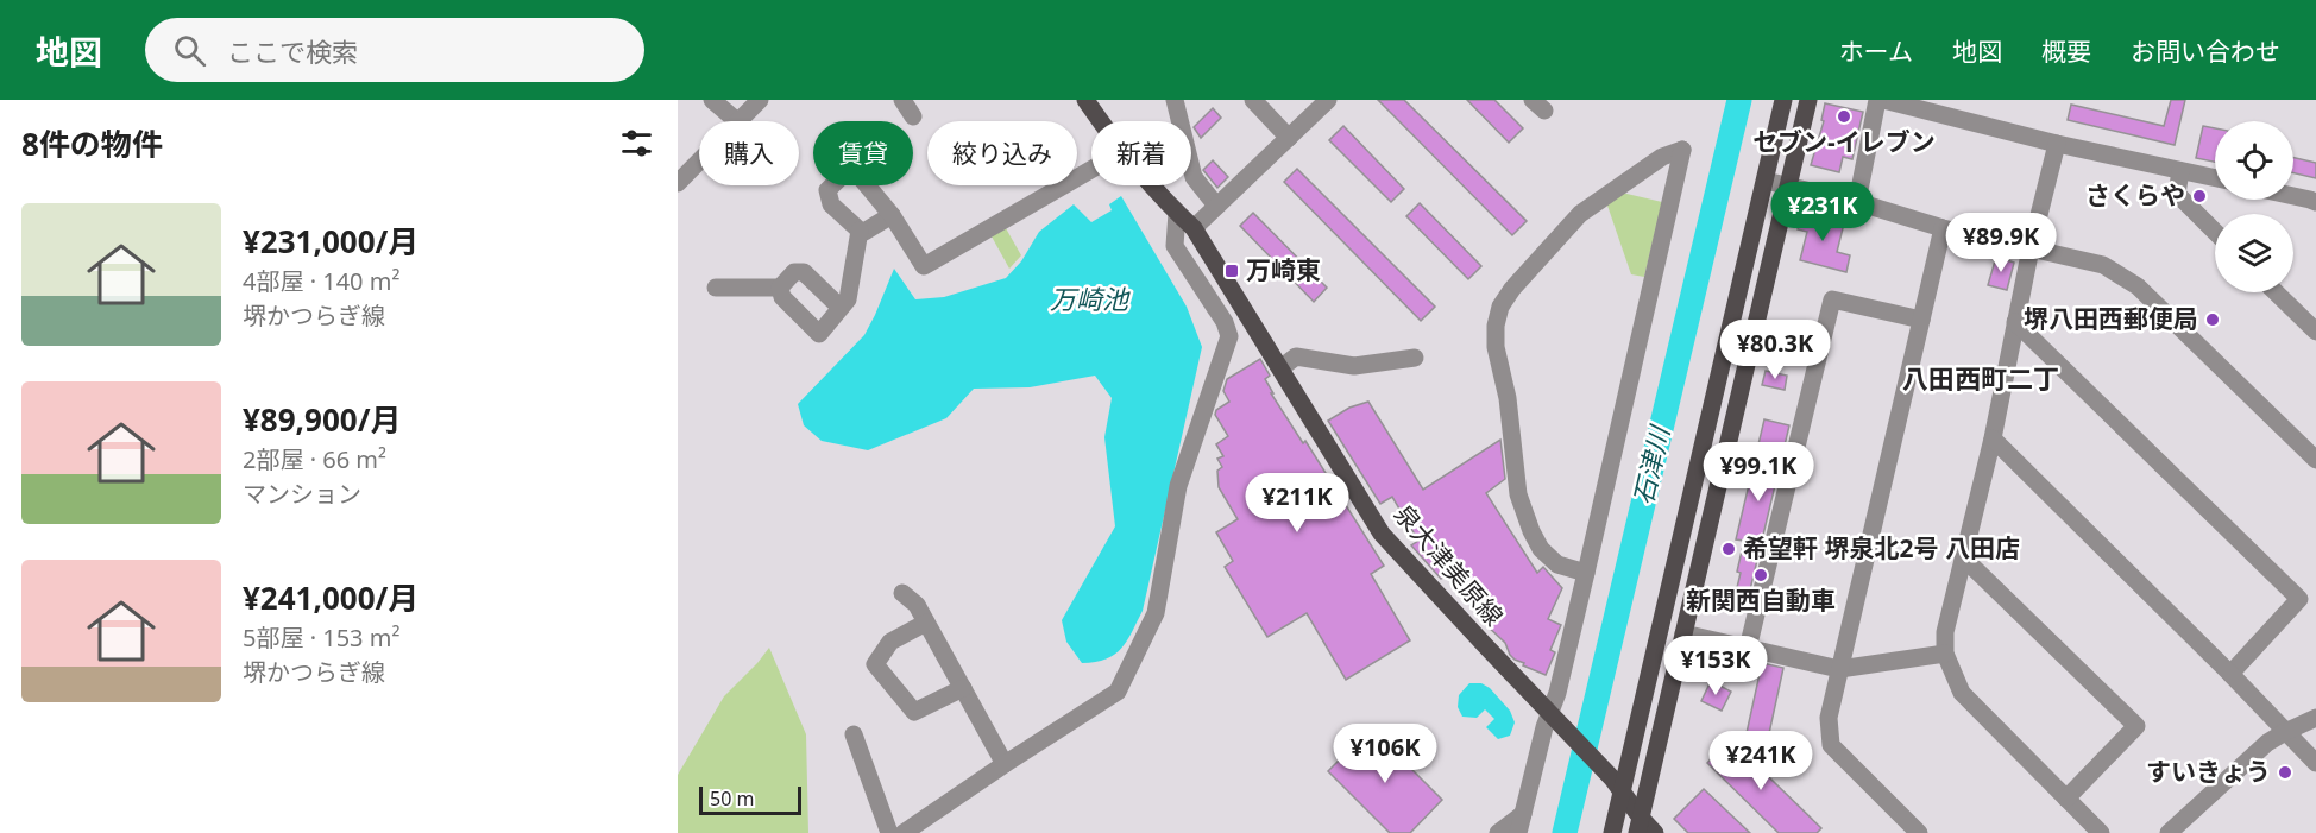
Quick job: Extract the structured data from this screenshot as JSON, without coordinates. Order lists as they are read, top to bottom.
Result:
{
  "streets": {
    "main road": ["泉大津美原線"]
  },
  "districts": ["八田西町二丁"],
  "water": ["万崎池", "石津川"],
  "places": {
    "other": [
      "セブン-イレブン",
      "さくらや",
      "堺八田西郵便局",
      "希望軒 堺泉北2号 八田店",
      "新関西自動車",
      "すいきょう"
    ],
    "transit": ["万崎東"]
  },
  "scale_bar": "50 m",
  "page": {
    "header": "地図",
    "search": "ここで検索",
    "nav": [
      "ホーム",
      "地図",
      "概要",
      "お問い合わせ"
    ],
    "heading": "8件の物件",
    "chip": [
      "購入",
      "賃貸",
      "絞り込み",
      "新着"
    ],
    "price": [
      "¥231K",
      "¥89.9K",
      "¥80.3K",
      "¥99.1K",
      "¥211K",
      "¥153K",
      "¥106K",
      "¥241K"
    ],
    "list": [
      {
        "name": "¥231,000/月",
        "note": "4部屋 · 140 m² · 堺かつらぎ線"
      },
      {
        "name": "¥89,900/月",
        "note": "2部屋 · 66 m² · マンション"
      },
      {
        "name": "¥241,000/月",
        "note": "5部屋 · 153 m² · 堺かつらぎ線"
      }
    ],
    "scale": "50 m"
  }
}
